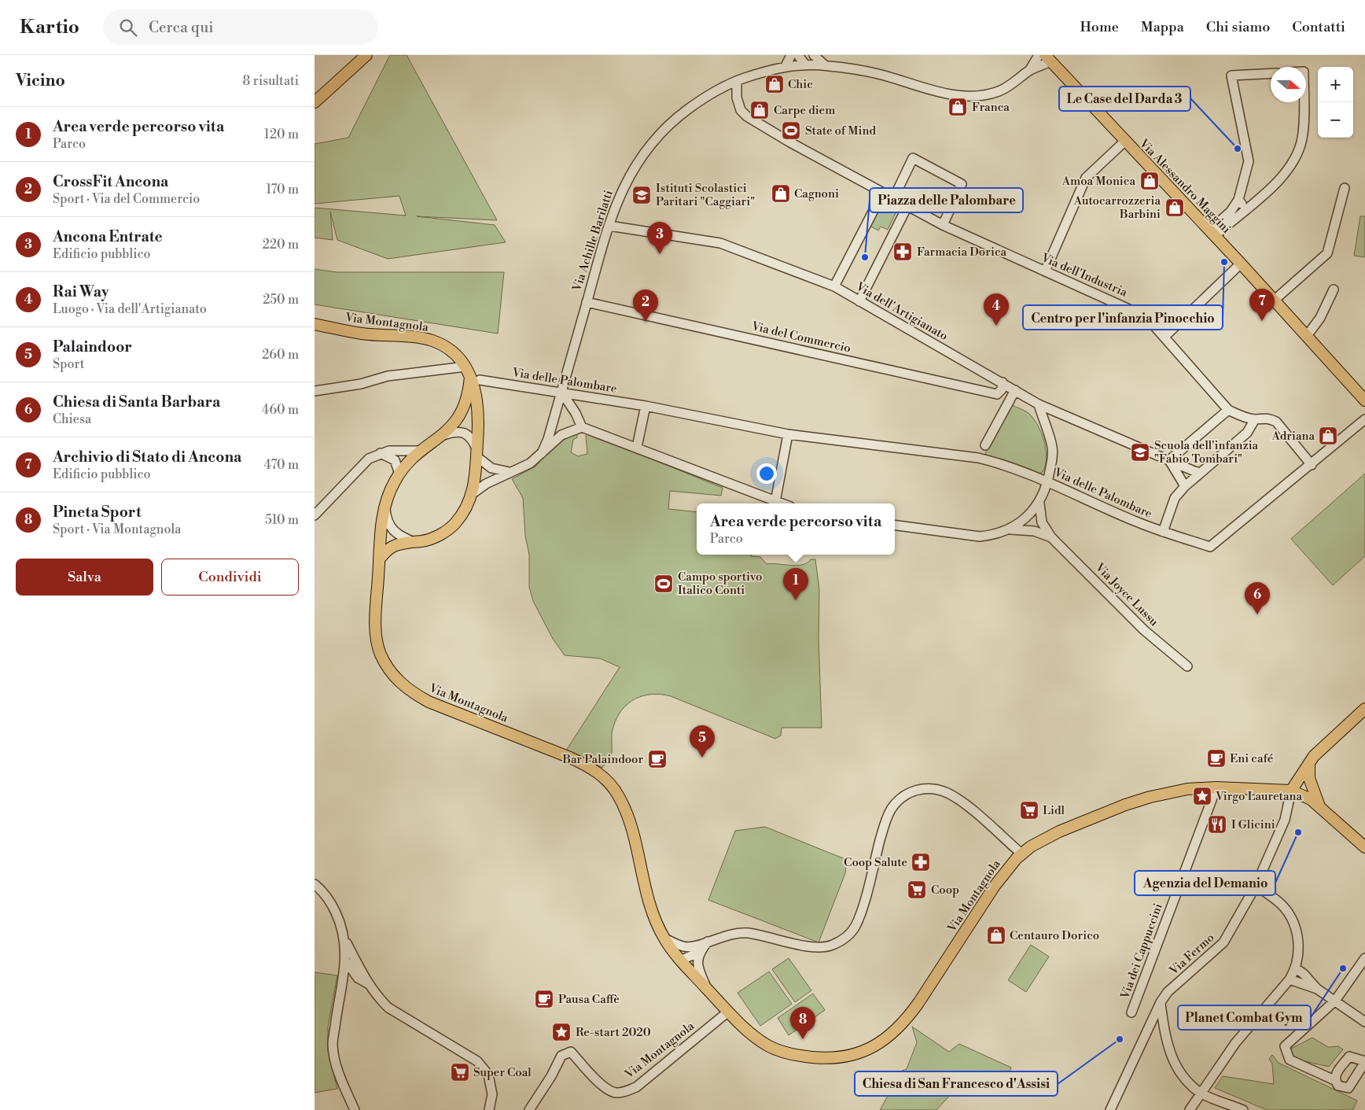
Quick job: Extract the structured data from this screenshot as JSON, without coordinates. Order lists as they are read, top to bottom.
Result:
{
  "streets": {
    "main road": ["Via Alessandro Maggini", "Via Montagnola"],
    "street": [
      "Via Achille Barilatti",
      "Via dell'Industria",
      "Via dell'Artigianato",
      "Via del Commercio",
      "Via delle Palombare",
      "Via Joyce Lussu",
      "Via dei Cappuccini",
      "Via Fermo"
    ]
  },
  "crossings": [
    ["Via Alessandro Maggini", "Via Achille Barilatti"],
    ["Via Achille Barilatti", "Via dell'Industria"],
    ["Via Achille Barilatti", "Via dell'Artigianato"],
    ["Via Achille Barilatti", "Via del Commercio"],
    ["Via Achille Barilatti", "Via delle Palombare"],
    ["Via dell'Artigianato", "Via del Commercio"],
    ["Via Montagnola", "Via delle Palombare"],
    ["Via Montagnola", "Via dei Cappuccini"],
    ["Via Montagnola", "Via Fermo"]
  ],
  "places": {
    "shop": [
      "Chic",
      "Franca",
      "Carpe diem",
      "Amoa Monica",
      "Cagnoni",
      "Autocarrozzeria Barbini",
      "Adriana",
      "Centauro Dorico"
    ],
    "sports": ["State of Mind", "Campo sportivo Italico Conti"],
    "other": [
      "Le Case del Darda 3",
      "Piazza delle Palombare",
      "Centro per l'infanzia Pinocchio",
      "Agenzia del Demanio",
      "Planet Combat Gym",
      "Chiesa di San Francesco d'Assisi"
    ],
    "school or university": ["Istituti Scolastici Paritari \"Caggiari\"", "Scuola dell'infanzia \"Fabio Tombari\""],
    "pharmacy": ["Farmacia Dorica", "Coop Salute"],
    "cafe": ["Eni café", "Bar Palaindoor", "Pausa Caffè"],
    "place": ["Virgo Lauretana", "Re-start 2020"],
    "supermarket": ["Lidl", "Coop", "Super Coal"],
    "restaurant": ["I Glicini"]
  },
  "north": "right",
  "page": {
    "header": "Kartio",
    "search": "Cerca qui",
    "nav": [
      "Home",
      "Mappa",
      "Chi siamo",
      "Contatti"
    ],
    "heading": ["Vicino", "8 risultati"],
    "map_buttons": ["+", "−"],
    "list": [
      {
        "mark": "1",
        "name": "Area verde percorso vita",
        "note": "Parco",
        "value": "120 m"
      },
      {
        "mark": "2",
        "name": "CrossFit Ancona",
        "note": "Sport · Via del Commercio",
        "value": "170 m"
      },
      {
        "mark": "3",
        "name": "Ancona Entrate",
        "note": "Edificio pubblico",
        "value": "220 m"
      },
      {
        "mark": "4",
        "name": "Rai Way",
        "note": "Luogo · Via dell'Artigianato",
        "value": "250 m"
      },
      {
        "mark": "5",
        "name": "Palaindoor",
        "note": "Sport",
        "value": "260 m"
      },
      {
        "mark": "6",
        "name": "Chiesa di Santa Barbara",
        "note": "Chiesa",
        "value": "460 m"
      },
      {
        "mark": "7",
        "name": "Archivio di Stato di Ancona",
        "note": "Edificio pubblico",
        "value": "470 m"
      },
      {
        "mark": "8",
        "name": "Pineta Sport",
        "note": "Sport · Via Montagnola",
        "value": "510 m"
      }
    ],
    "pins": [
      "3",
      "7",
      "2",
      "4",
      "1",
      "6",
      "5",
      "8"
    ],
    "popup": ["Area verde percorso vita", "Parco"],
    "buttons": ["Salva", "Condividi"]
  }
}
